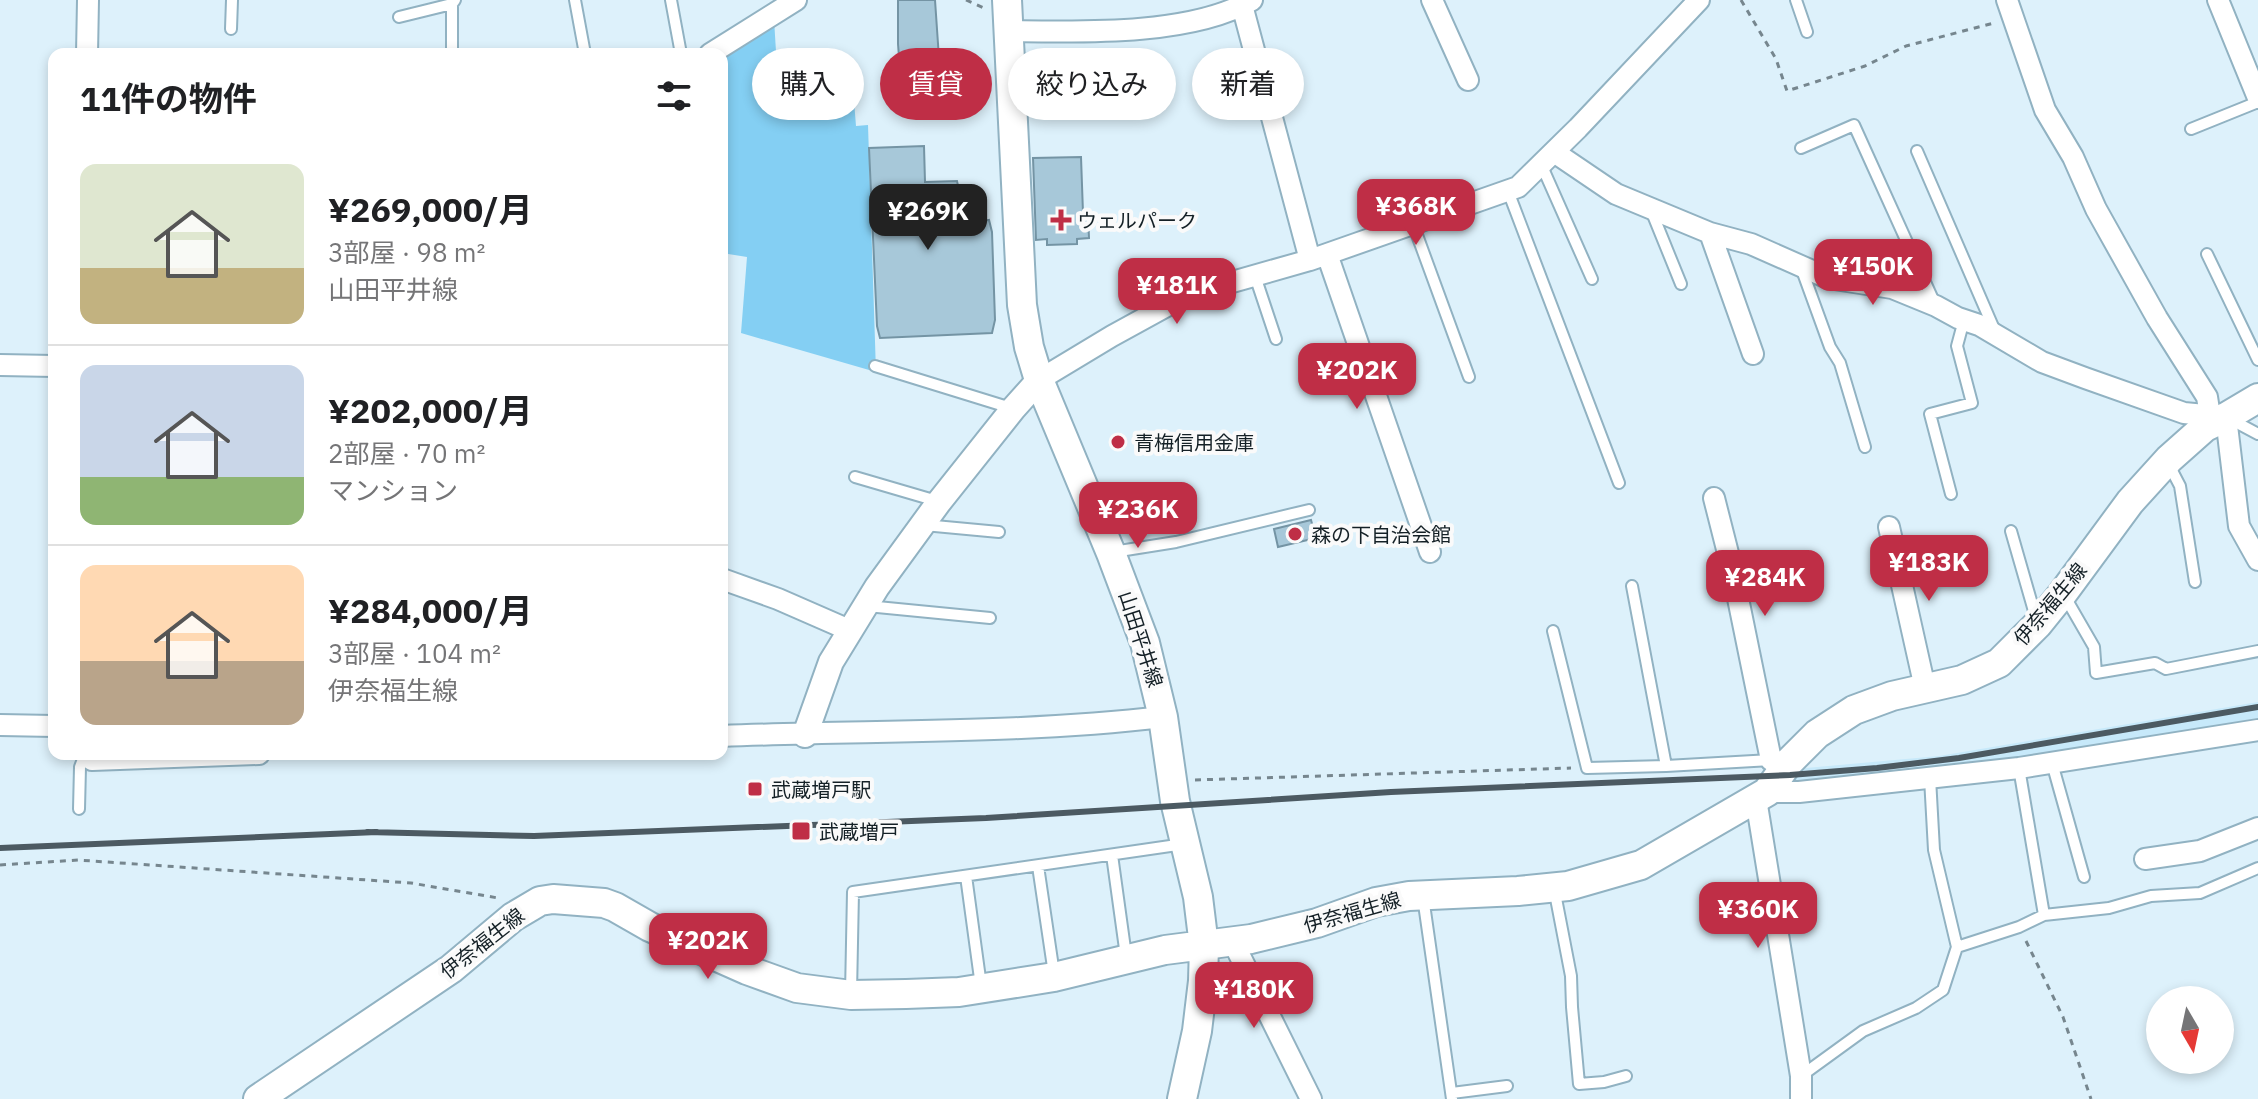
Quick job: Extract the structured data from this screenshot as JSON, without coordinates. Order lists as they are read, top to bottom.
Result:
{
  "streets": {
    "main road": ["伊奈福生線", "山田平井線"]
  },
  "crossings": [
    ["伊奈福生線", "山田平井線"]
  ],
  "places": {
    "health": ["ウェルパーク"],
    "other": ["青梅信用金庫", "森の下自治会館"],
    "transit": ["武蔵増戸駅", "武蔵増戸"]
  },
  "north": "bottom",
  "page": {
    "chip": [
      "購入",
      "賃貸",
      "絞り込み",
      "新着"
    ],
    "heading": "11件の物件",
    "list": [
      {
        "name": "¥269,000/月",
        "note": "3部屋 · 98 m² · 山田平井線"
      },
      {
        "name": "¥202,000/月",
        "note": "2部屋 · 70 m² · マンション"
      },
      {
        "name": "¥284,000/月",
        "note": "3部屋 · 104 m² · 伊奈福生線"
      }
    ],
    "price": [
      "¥368K",
      "¥269K",
      "¥150K",
      "¥181K",
      "¥202K",
      "¥236K",
      "¥183K",
      "¥284K",
      "¥360K",
      "¥202K",
      "¥180K"
    ]
  }
}
